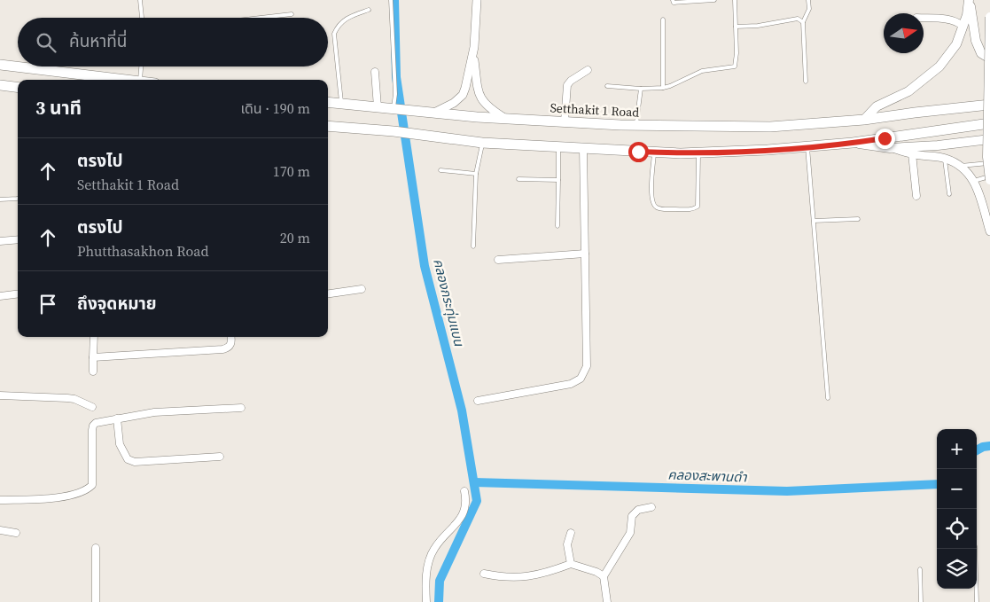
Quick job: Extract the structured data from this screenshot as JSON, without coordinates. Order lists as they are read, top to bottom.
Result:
{
  "streets": {
    "main road": ["Setthakit 1 Road"]
  },
  "water": ["คลองกระทุ่มแบน", "คลองสะพานดำ"],
  "north": "right",
  "page": {
    "search": "ค้นหาที่นี่",
    "heading": ["3 นาที", "เดิน · 190 m"],
    "list": [
      ["ตรงไป", "Setthakit 1 Road", "170 m"],
      ["ตรงไป", "Phutthasakhon Road", "20 m"],
      "ถึงจุดหมาย"
    ],
    "map_buttons": ["+", "−"]
  }
}
